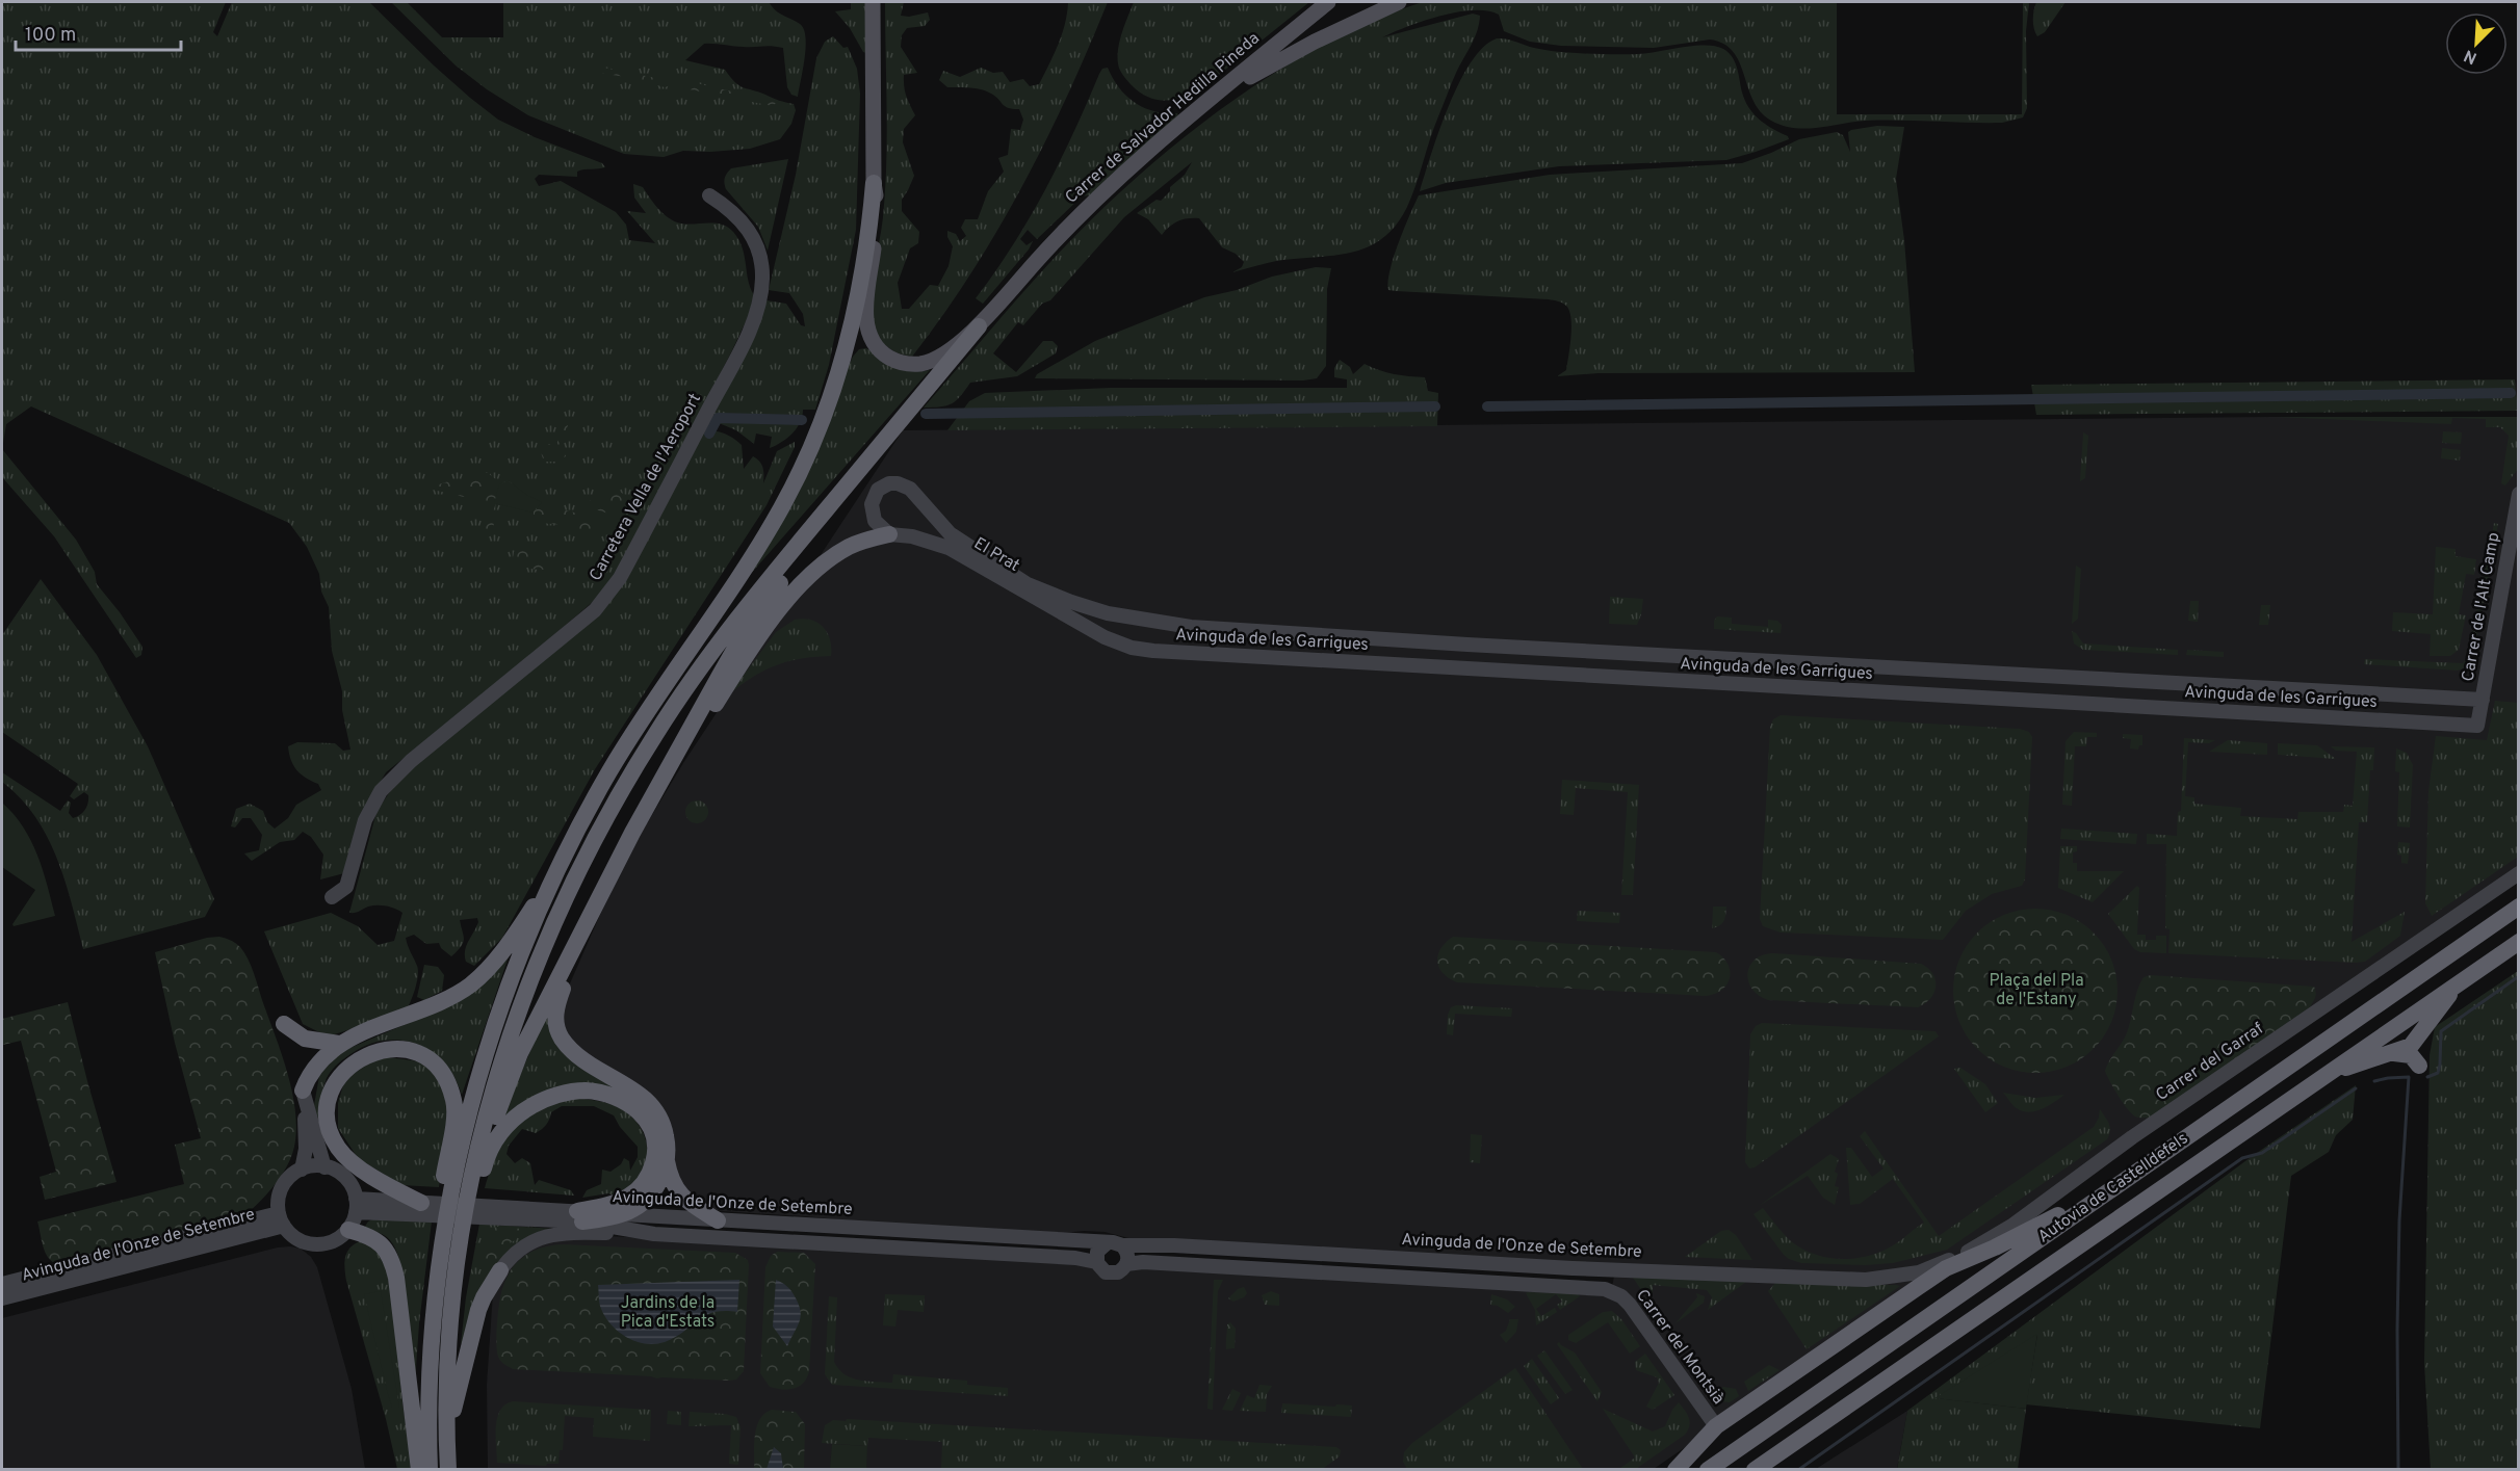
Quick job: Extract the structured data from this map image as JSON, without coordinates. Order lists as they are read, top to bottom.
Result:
{
  "streets": {
    "highway": ["Autovia de Castelldefels"],
    "main road": ["Carrer de Salvador Hedilla Pineda"],
    "street": [
      "Carretera Vella de l'Aeroport",
      "El Prat",
      "Carrer de l'Alt Camp",
      "Avinguda de les Garrigues",
      "Carrer del Garraf",
      "Avinguda de l'Onze de Setembre",
      "Carrer del Montsià"
    ]
  },
  "crossings": [
    ["El Prat", "Avinguda de les Garrigues"],
    ["Carrer de l'Alt Camp", "Avinguda de les Garrigues"],
    ["Carrer del Garraf", "Avinguda de l'Onze de Setembre"],
    ["Avinguda de l'Onze de Setembre", "Carrer del Montsià"]
  ],
  "parks": ["Plaça del Pla de l'Estany", "Jardins de la Pica d'Estats"],
  "scale_bar": "100 m",
  "north": "bottom left"
}
